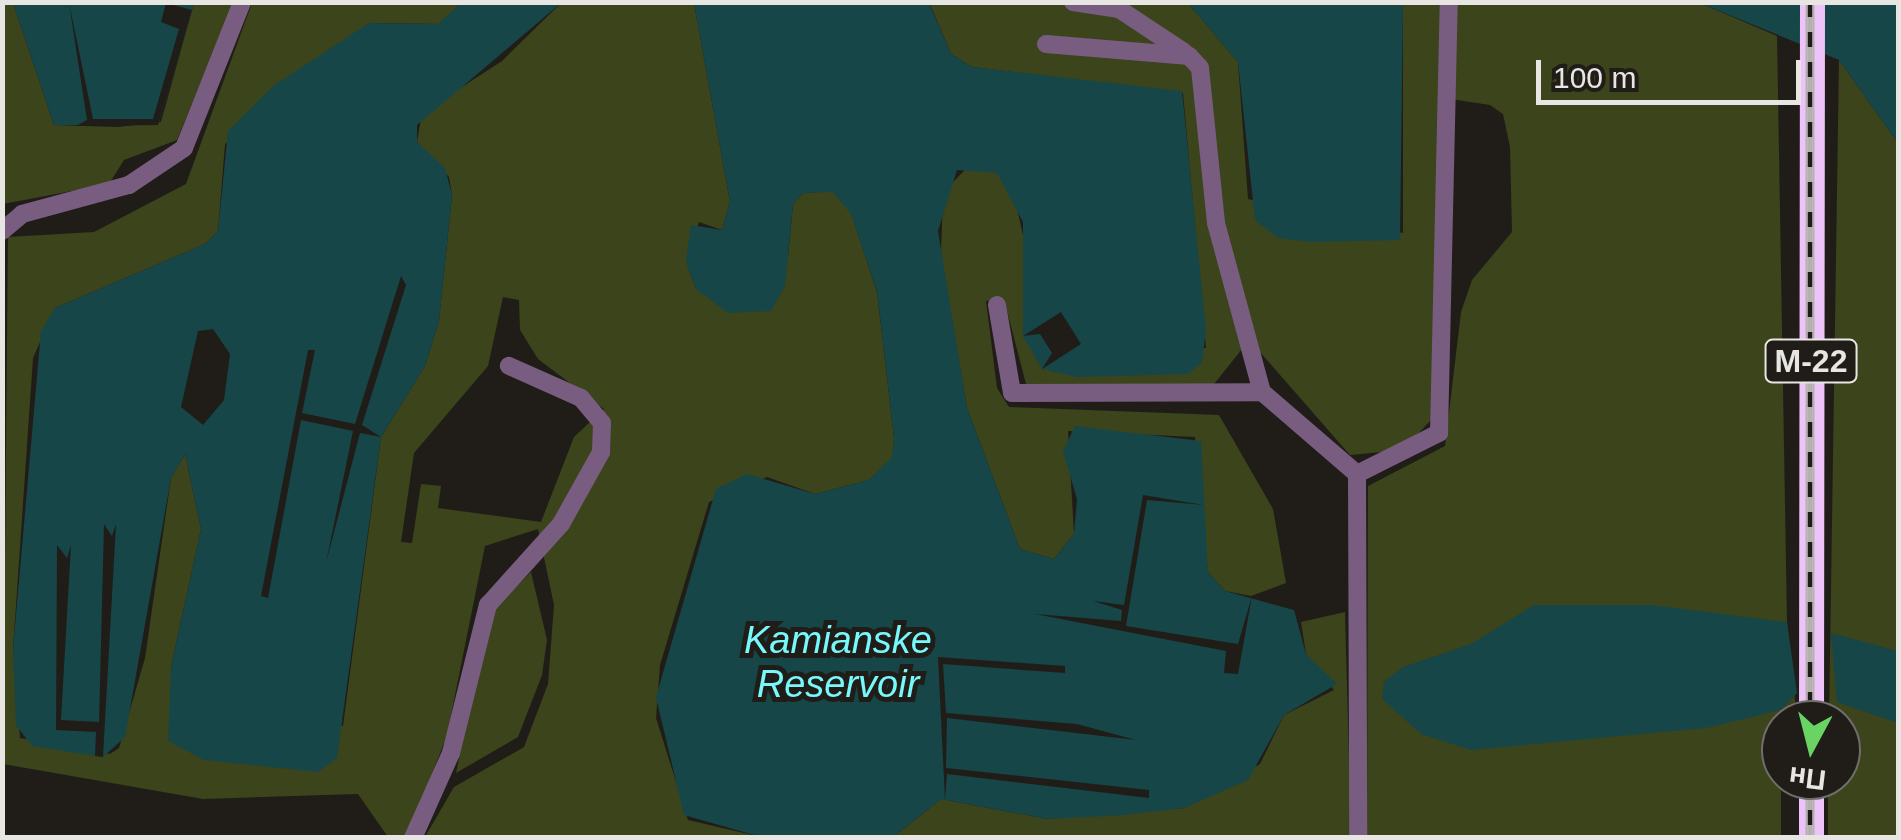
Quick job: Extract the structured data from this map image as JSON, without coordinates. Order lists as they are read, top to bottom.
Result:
{
  "streets": {
    "highway": ["М-22"]
  },
  "water": ["Kamianske Reservoir"],
  "scale_bar": "100 m",
  "north": "bottom"
}
